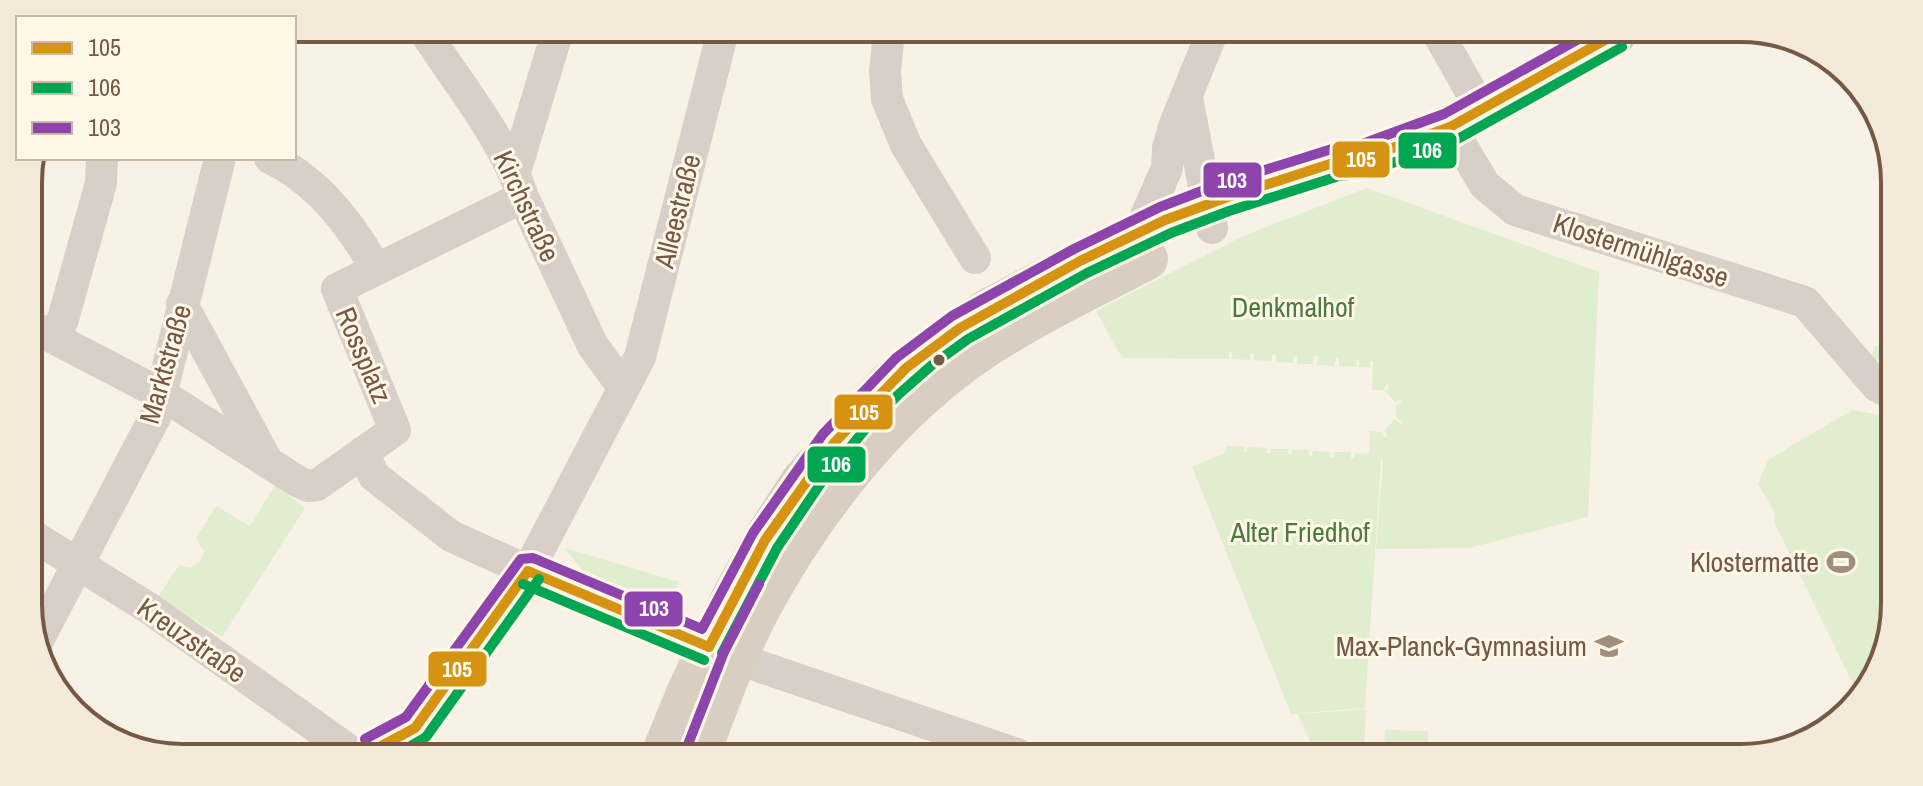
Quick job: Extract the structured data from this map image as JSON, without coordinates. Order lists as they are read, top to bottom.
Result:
{
  "streets": {
    "street": [
      "Kirchstraße",
      "Alleestraße",
      "Klostermühlgasse",
      "Rossplatz",
      "Marktstraße",
      "Kreuzstraße"
    ]
  },
  "crossings": [
    ["Kirchstraße", "Alleestraße"],
    ["Kirchstraße", "Rossplatz"],
    ["Marktstraße", "Kreuzstraße"]
  ],
  "parks": ["Denkmalhof", "Alter Friedhof"],
  "places": {
    "sports": ["Klostermatte"],
    "school or university": ["Max-Planck-Gymnasium"]
  },
  "lines": ["transit line 105", "transit line 103", "transit line 106"],
  "legend": ["105", "106", "103"]
}
